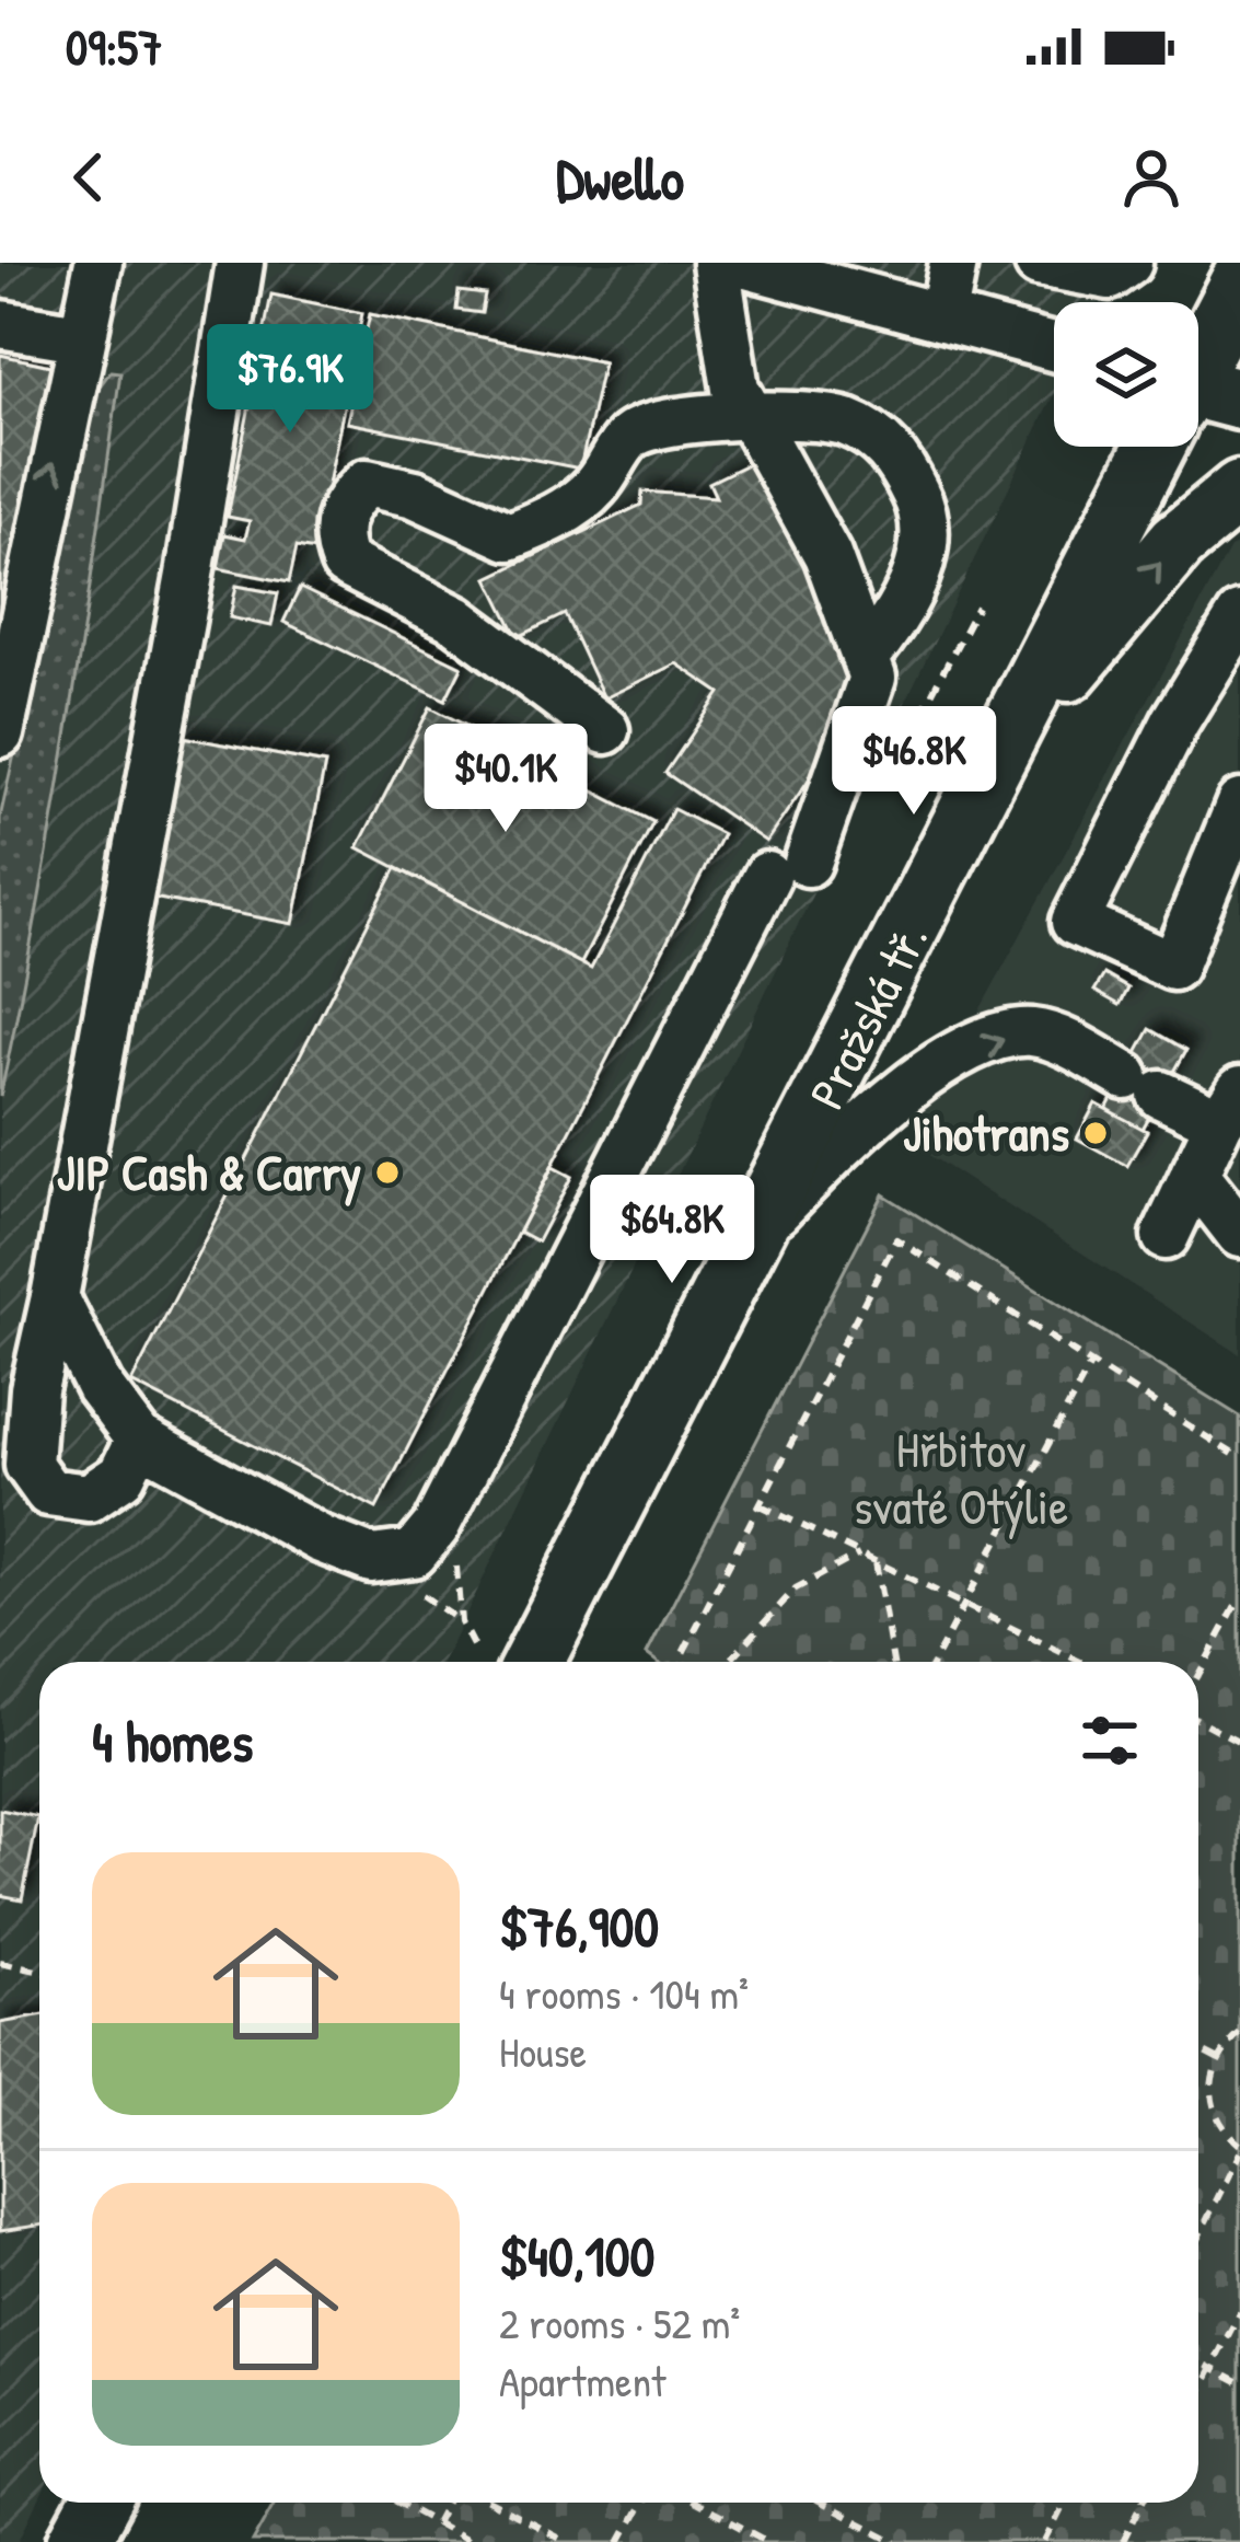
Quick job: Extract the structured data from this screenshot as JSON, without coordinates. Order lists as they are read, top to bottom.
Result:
{
  "streets": {
    "main road": ["Pražská tř."]
  },
  "parks": ["Hřbitov svaté Otýlie"],
  "places": ["Jihotrans", "JIP Cash & Carry"],
  "page": {
    "status": "09:57",
    "header": "Dwello",
    "price": [
      "$76.9K",
      "$46.8K",
      "$40.1K",
      "$64.8K"
    ],
    "heading": "4 homes",
    "list": [
      {
        "name": "$76,900",
        "note": "4 rooms · 104 m² · House"
      },
      {
        "name": "$40,100",
        "note": "2 rooms · 52 m² · Apartment"
      }
    ]
  }
}
